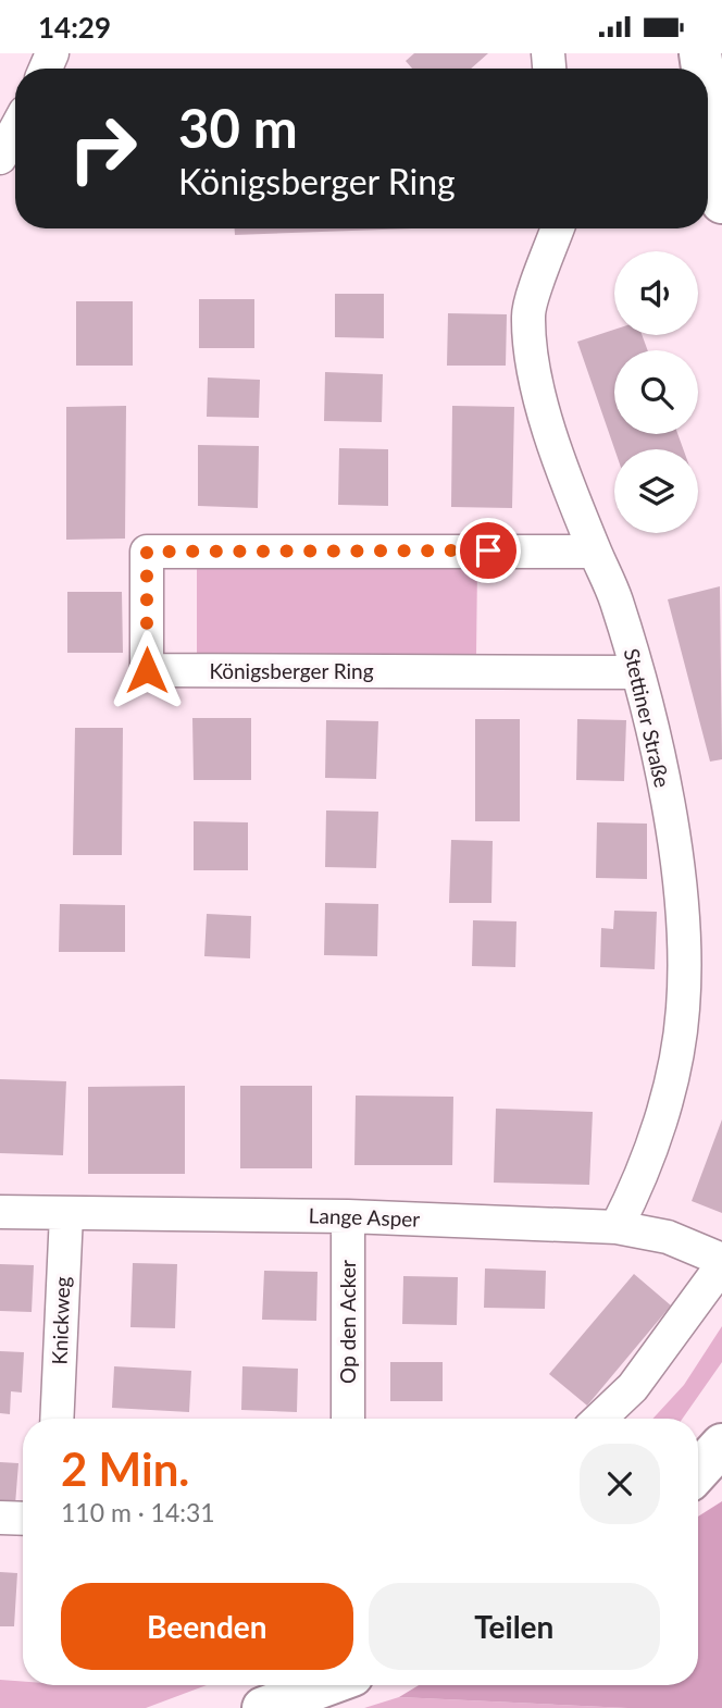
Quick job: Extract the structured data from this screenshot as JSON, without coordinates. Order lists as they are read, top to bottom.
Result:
{
  "streets": {
    "street": [
      "Königsberger Ring",
      "Stettiner Straße",
      "Lange Asper",
      "Knickweg",
      "Op den Acker"
    ]
  },
  "crossings": [
    ["Königsberger Ring", "Stettiner Straße"],
    ["Stettiner Straße", "Lange Asper"],
    ["Lange Asper", "Knickweg"],
    ["Lange Asper", "Op den Acker"]
  ],
  "page": {
    "status": "14:29",
    "turn": ["30 m", "Königsberger Ring"],
    "heading": ["2 Min.", "110 m · 14:31"],
    "buttons": ["Beenden", "Teilen"]
  }
}
